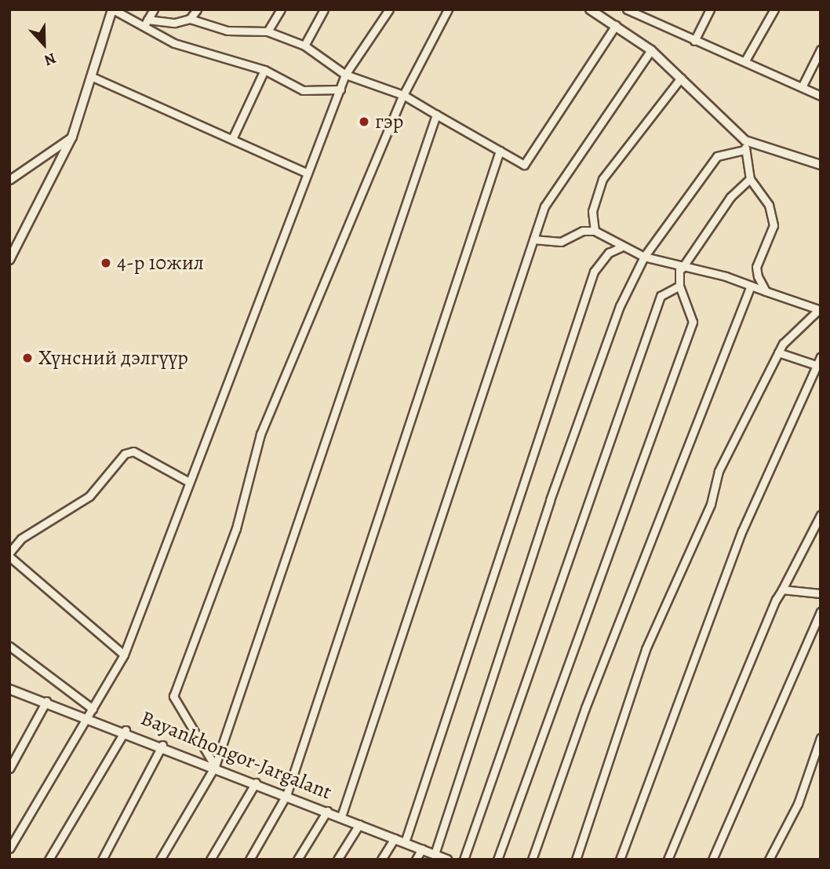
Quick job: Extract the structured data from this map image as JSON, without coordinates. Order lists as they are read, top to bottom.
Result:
{
  "streets": {
    "street": ["Bayankhongor-Jargalant"]
  },
  "places": ["гэр", "4-р 10жил", "Хүнсний дэлгүүр"],
  "north": "bottom"
}
